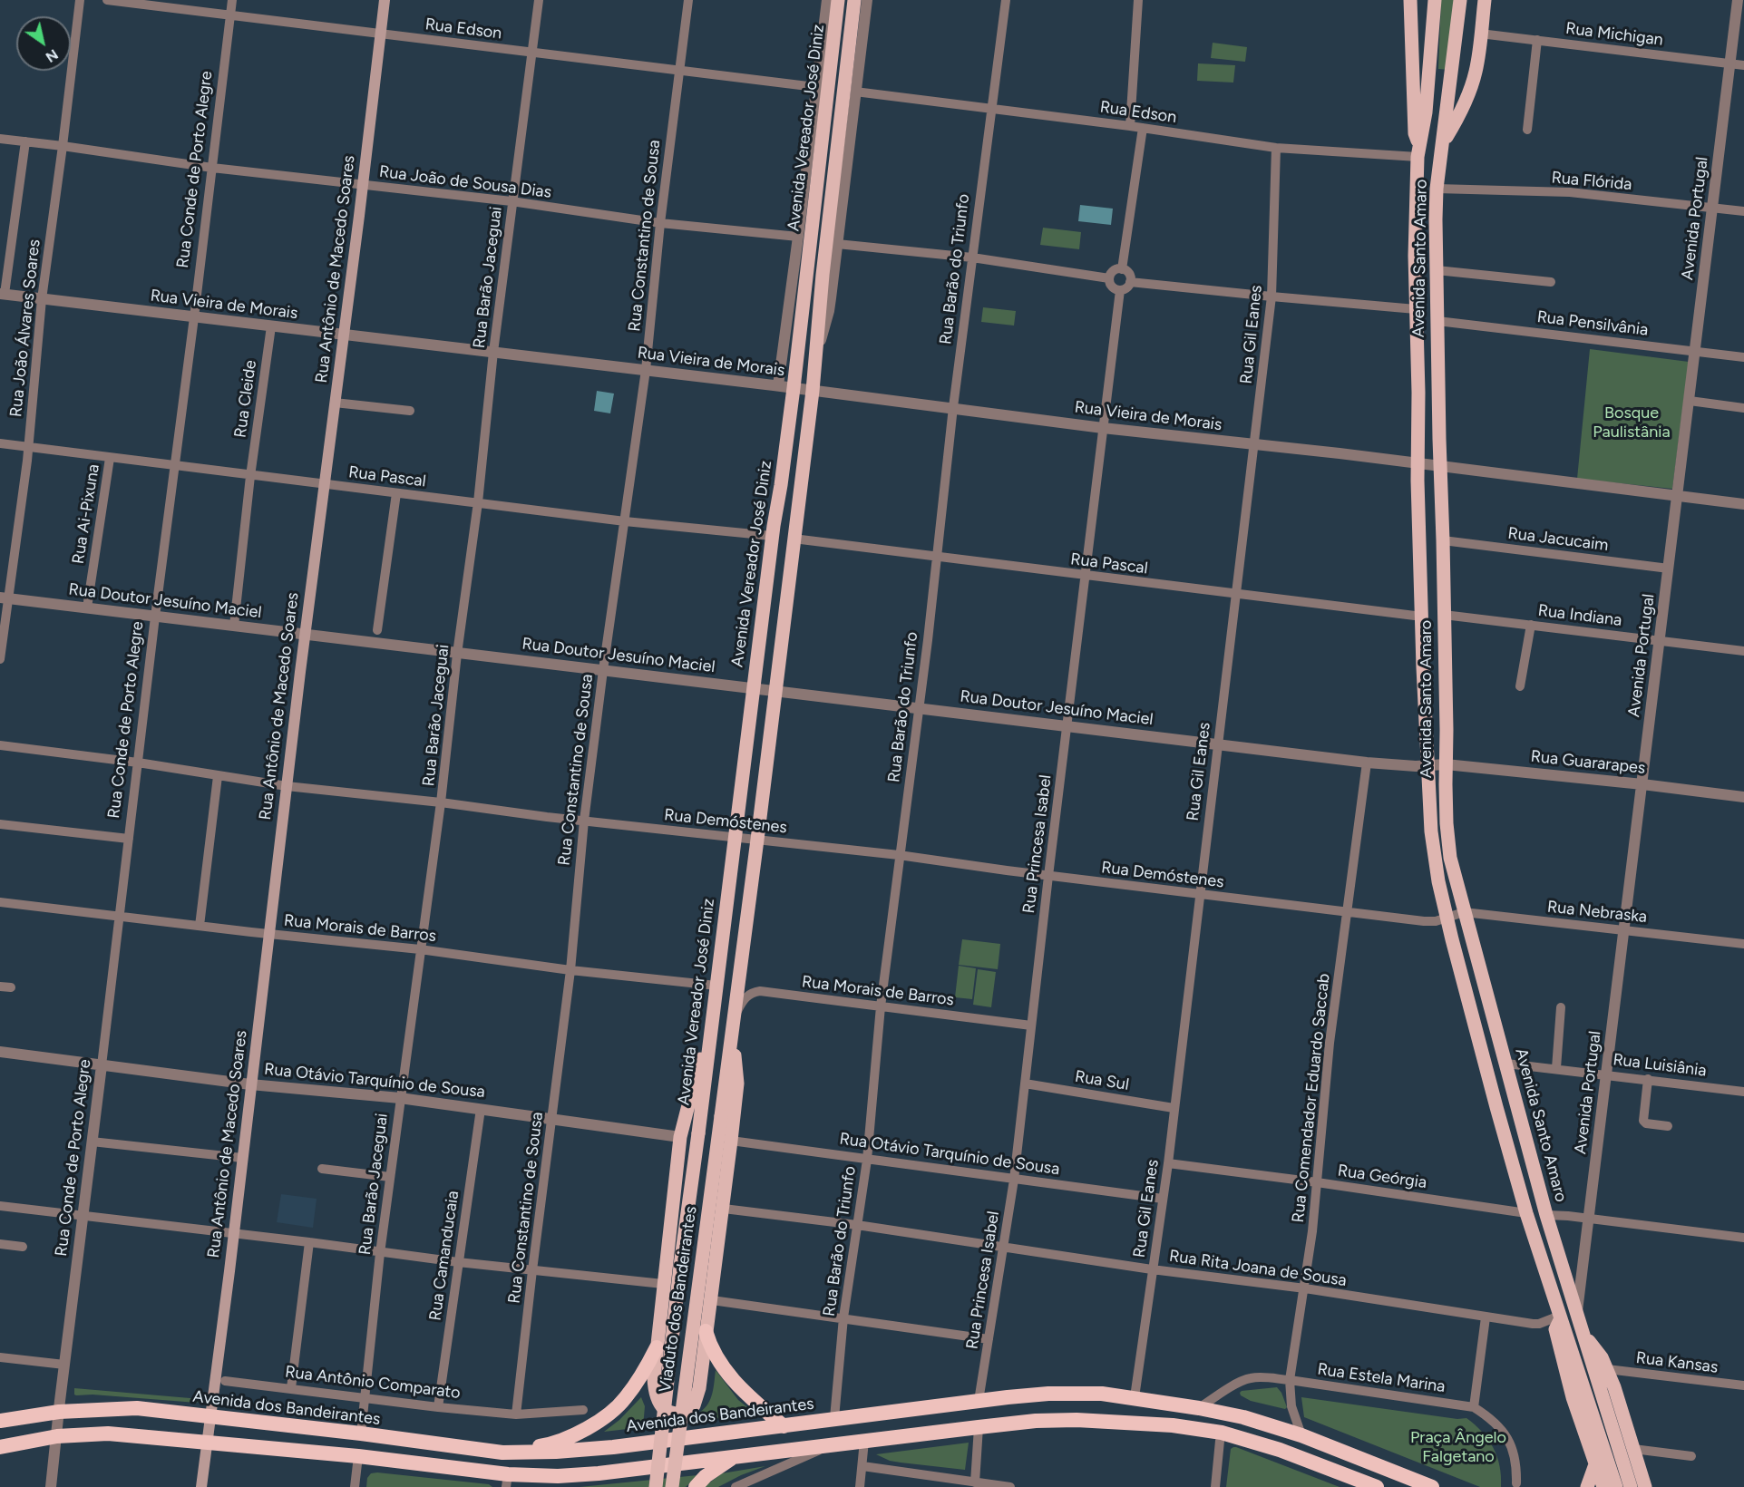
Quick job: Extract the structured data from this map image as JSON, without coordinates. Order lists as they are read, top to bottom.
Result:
{
  "streets": {
    "highway": ["Avenida dos Bandeirantes"],
    "main road": [
      "Avenida Vereador José Diniz",
      "Avenida Santo Amaro",
      "Rua Antônio de Macedo Soares",
      "Viaduto dos Bandeirantes"
    ],
    "street": [
      "Rua Edson",
      "Rua Michigan",
      "Rua Conde de Porto Alegre",
      "Rua Flórida",
      "Rua João de Sousa Dias",
      "Avenida Portugal",
      "Rua Constantino de Sousa",
      "Rua Barão do Triunfo",
      "Rua Barão Jaceguai",
      "Rua Vieira de Morais",
      "Rua Pensilvânia",
      "Rua João Álvares Soares",
      "Rua Gil Eanes",
      "Rua Cleide",
      "Rua Pascal",
      "Rua Ai-Pixuna",
      "Rua Jacucaim",
      "Rua Doutor Jesuíno Maciel",
      "Rua Indiana",
      "Rua Guararapes",
      "Rua Demóstenes",
      "Rua Princesa Isabel",
      "Rua Nebraska",
      "Rua Morais de Barros",
      "Rua Luisiânia",
      "Rua Otávio Tarquínio de Sousa",
      "Rua Sul",
      "Rua Comendador Eduardo Saccab",
      "Rua Geórgia",
      "Rua Camanducaia",
      "Rua Rita Joana de Sousa",
      "Rua Kansas",
      "Rua Estela Marina",
      "Rua Antônio Comparato"
    ]
  },
  "crossings": [
    ["Rua Edson", "Avenida Vereador José Diniz"],
    ["Rua Edson", "Rua Conde de Porto Alegre"],
    ["Rua Edson", "Rua Constantino de Sousa"],
    ["Rua Edson", "Avenida Santo Amaro"],
    ["Rua Edson", "Rua Antônio de Macedo Soares"],
    ["Rua Edson", "Rua Barão do Triunfo"],
    ["Rua Edson", "Rua Barão Jaceguai"],
    ["Rua Edson", "Rua Gil Eanes"],
    ["Rua Michigan", "Avenida Portugal"],
    ["Rua Michigan", "Avenida Santo Amaro"],
    ["Avenida Vereador José Diniz", "Rua João de Sousa Dias"],
    ["Avenida Vereador José Diniz", "Rua Vieira de Morais"],
    ["Avenida Vereador José Diniz", "Rua Pascal"],
    ["Avenida Vereador José Diniz", "Rua Doutor Jesuíno Maciel"],
    ["Avenida Vereador José Diniz", "Rua Demóstenes"],
    ["Avenida Vereador José Diniz", "Rua Morais de Barros"],
    ["Avenida Vereador José Diniz", "Viaduto dos Bandeirantes"],
    ["Rua Conde de Porto Alegre", "Rua João de Sousa Dias"],
    ["Rua Conde de Porto Alegre", "Rua Vieira de Morais"],
    ["Rua Conde de Porto Alegre", "Rua Pascal"],
    ["Rua Conde de Porto Alegre", "Rua Doutor Jesuíno Maciel"],
    ["Rua Conde de Porto Alegre", "Rua Demóstenes"],
    ["Rua Conde de Porto Alegre", "Rua Morais de Barros"],
    ["Rua Conde de Porto Alegre", "Rua Otávio Tarquínio de Sousa"],
    ["Rua Conde de Porto Alegre", "Avenida dos Bandeirantes"],
    ["Rua Flórida", "Avenida Portugal"],
    ["Rua Flórida", "Avenida Santo Amaro"],
    ["Rua João de Sousa Dias", "Rua Constantino de Sousa"],
    ["Rua João de Sousa Dias", "Rua Antônio de Macedo Soares"],
    ["Rua João de Sousa Dias", "Rua Barão Jaceguai"],
    ["Rua João de Sousa Dias", "Rua João Álvares Soares"],
    ["Avenida Portugal", "Avenida Santo Amaro"],
    ["Avenida Portugal", "Rua Vieira de Morais"],
    ["Avenida Portugal", "Rua Pensilvânia"],
    ["Avenida Portugal", "Rua Jacucaim"],
    ["Avenida Portugal", "Rua Indiana"],
    ["Avenida Portugal", "Rua Guararapes"],
    ["Avenida Portugal", "Rua Nebraska"],
    ["Avenida Portugal", "Rua Luisiânia"],
    ["Rua Constantino de Sousa", "Rua Vieira de Morais"],
    ["Rua Constantino de Sousa", "Rua Pascal"],
    ["Rua Constantino de Sousa", "Rua Doutor Jesuíno Maciel"],
    ["Rua Constantino de Sousa", "Rua Demóstenes"],
    ["Rua Constantino de Sousa", "Rua Morais de Barros"],
    ["Rua Constantino de Sousa", "Rua Otávio Tarquínio de Sousa"],
    ["Rua Constantino de Sousa", "Rua Antônio Comparato"],
    ["Avenida Santo Amaro", "Rua Vieira de Morais"],
    ["Avenida Santo Amaro", "Rua Pensilvânia"],
    ["Avenida Santo Amaro", "Rua Pascal"],
    ["Avenida Santo Amaro", "Rua Jacucaim"],
    ["Avenida Santo Amaro", "Rua Doutor Jesuíno Maciel"],
    ["Avenida Santo Amaro", "Rua Indiana"],
    ["Avenida Santo Amaro", "Rua Guararapes"],
    ["Avenida Santo Amaro", "Rua Demóstenes"],
    ["Avenida Santo Amaro", "Rua Nebraska"],
    ["Avenida Santo Amaro", "Rua Luisiânia"],
    ["Avenida Santo Amaro", "Rua Geórgia"],
    ["Avenida Santo Amaro", "Rua Rita Joana de Sousa"],
    ["Rua Antônio de Macedo Soares", "Rua Vieira de Morais"],
    ["Rua Antônio de Macedo Soares", "Rua Pascal"],
    ["Rua Antônio de Macedo Soares", "Rua Doutor Jesuíno Maciel"],
    ["Rua Antônio de Macedo Soares", "Rua Demóstenes"],
    ["Rua Antônio de Macedo Soares", "Rua Morais de Barros"],
    ["Rua Antônio de Macedo Soares", "Rua Otávio Tarquínio de Sousa"],
    ["Rua Antônio de Macedo Soares", "Avenida dos Bandeirantes"],
    ["Rua Barão do Triunfo", "Rua Vieira de Morais"],
    ["Rua Barão do Triunfo", "Rua Pascal"],
    ["Rua Barão do Triunfo", "Rua Doutor Jesuíno Maciel"],
    ["Rua Barão do Triunfo", "Rua Demóstenes"],
    ["Rua Barão do Triunfo", "Rua Morais de Barros"],
    ["Rua Barão do Triunfo", "Rua Otávio Tarquínio de Sousa"],
    ["Rua Barão do Triunfo", "Rua Rita Joana de Sousa"],
    ["Rua Barão do Triunfo", "Avenida dos Bandeirantes"],
    ["Rua Barão Jaceguai", "Rua Vieira de Morais"],
    ["Rua Barão Jaceguai", "Rua Pascal"],
    ["Rua Barão Jaceguai", "Rua Doutor Jesuíno Maciel"],
    ["Rua Barão Jaceguai", "Rua Demóstenes"],
    ["Rua Barão Jaceguai", "Rua Morais de Barros"],
    ["Rua Barão Jaceguai", "Rua Otávio Tarquínio de Sousa"],
    ["Rua Barão Jaceguai", "Rua Antônio Comparato"],
    ["Rua Barão Jaceguai", "Avenida dos Bandeirantes"],
    ["Rua Vieira de Morais", "Rua João Álvares Soares"],
    ["Rua Vieira de Morais", "Rua Gil Eanes"],
    ["Rua Vieira de Morais", "Rua Cleide"],
    ["Rua Vieira de Morais", "Rua Princesa Isabel"],
    ["Rua João Álvares Soares", "Rua Pascal"],
    ["Rua João Álvares Soares", "Rua Doutor Jesuíno Maciel"],
    ["Rua Gil Eanes", "Rua Pascal"],
    ["Rua Gil Eanes", "Rua Doutor Jesuíno Maciel"],
    ["Rua Gil Eanes", "Rua Demóstenes"],
    ["Rua Gil Eanes", "Rua Otávio Tarquínio de Sousa"],
    ["Rua Gil Eanes", "Rua Sul"],
    ["Rua Gil Eanes", "Rua Geórgia"],
    ["Rua Gil Eanes", "Rua Rita Joana de Sousa"],
    ["Rua Gil Eanes", "Avenida dos Bandeirantes"],
    ["Rua Cleide", "Rua Pascal"],
    ["Rua Cleide", "Rua Doutor Jesuíno Maciel"],
    ["Rua Pascal", "Rua Ai-Pixuna"],
    ["Rua Pascal", "Rua Princesa Isabel"],
    ["Rua Ai-Pixuna", "Rua Doutor Jesuíno Maciel"],
    ["Rua Doutor Jesuíno Maciel", "Rua Guararapes"],
    ["Rua Doutor Jesuíno Maciel", "Rua Princesa Isabel"],
    ["Rua Doutor Jesuíno Maciel", "Rua Comendador Eduardo Saccab"],
    ["Rua Demóstenes", "Rua Princesa Isabel"],
    ["Rua Demóstenes", "Rua Nebraska"],
    ["Rua Demóstenes", "Rua Comendador Eduardo Saccab"],
    ["Rua Princesa Isabel", "Rua Morais de Barros"],
    ["Rua Princesa Isabel", "Rua Otávio Tarquínio de Sousa"],
    ["Rua Princesa Isabel", "Rua Sul"],
    ["Rua Princesa Isabel", "Rua Rita Joana de Sousa"],
    ["Rua Princesa Isabel", "Avenida dos Bandeirantes"],
    ["Rua Otávio Tarquínio de Sousa", "Rua Camanducaia"],
    ["Rua Comendador Eduardo Saccab", "Rua Geórgia"],
    ["Rua Comendador Eduardo Saccab", "Rua Rita Joana de Sousa"],
    ["Rua Comendador Eduardo Saccab", "Rua Estela Marina"],
    ["Rua Comendador Eduardo Saccab", "Avenida dos Bandeirantes"],
    ["Rua Camanducaia", "Rua Antônio Comparato"],
    ["Rua Estela Marina", "Avenida dos Bandeirantes"]
  ],
  "parks": ["Bosque Paulistânia", "Praça Ângelo Falgetano"],
  "north": "bottom right"
}
